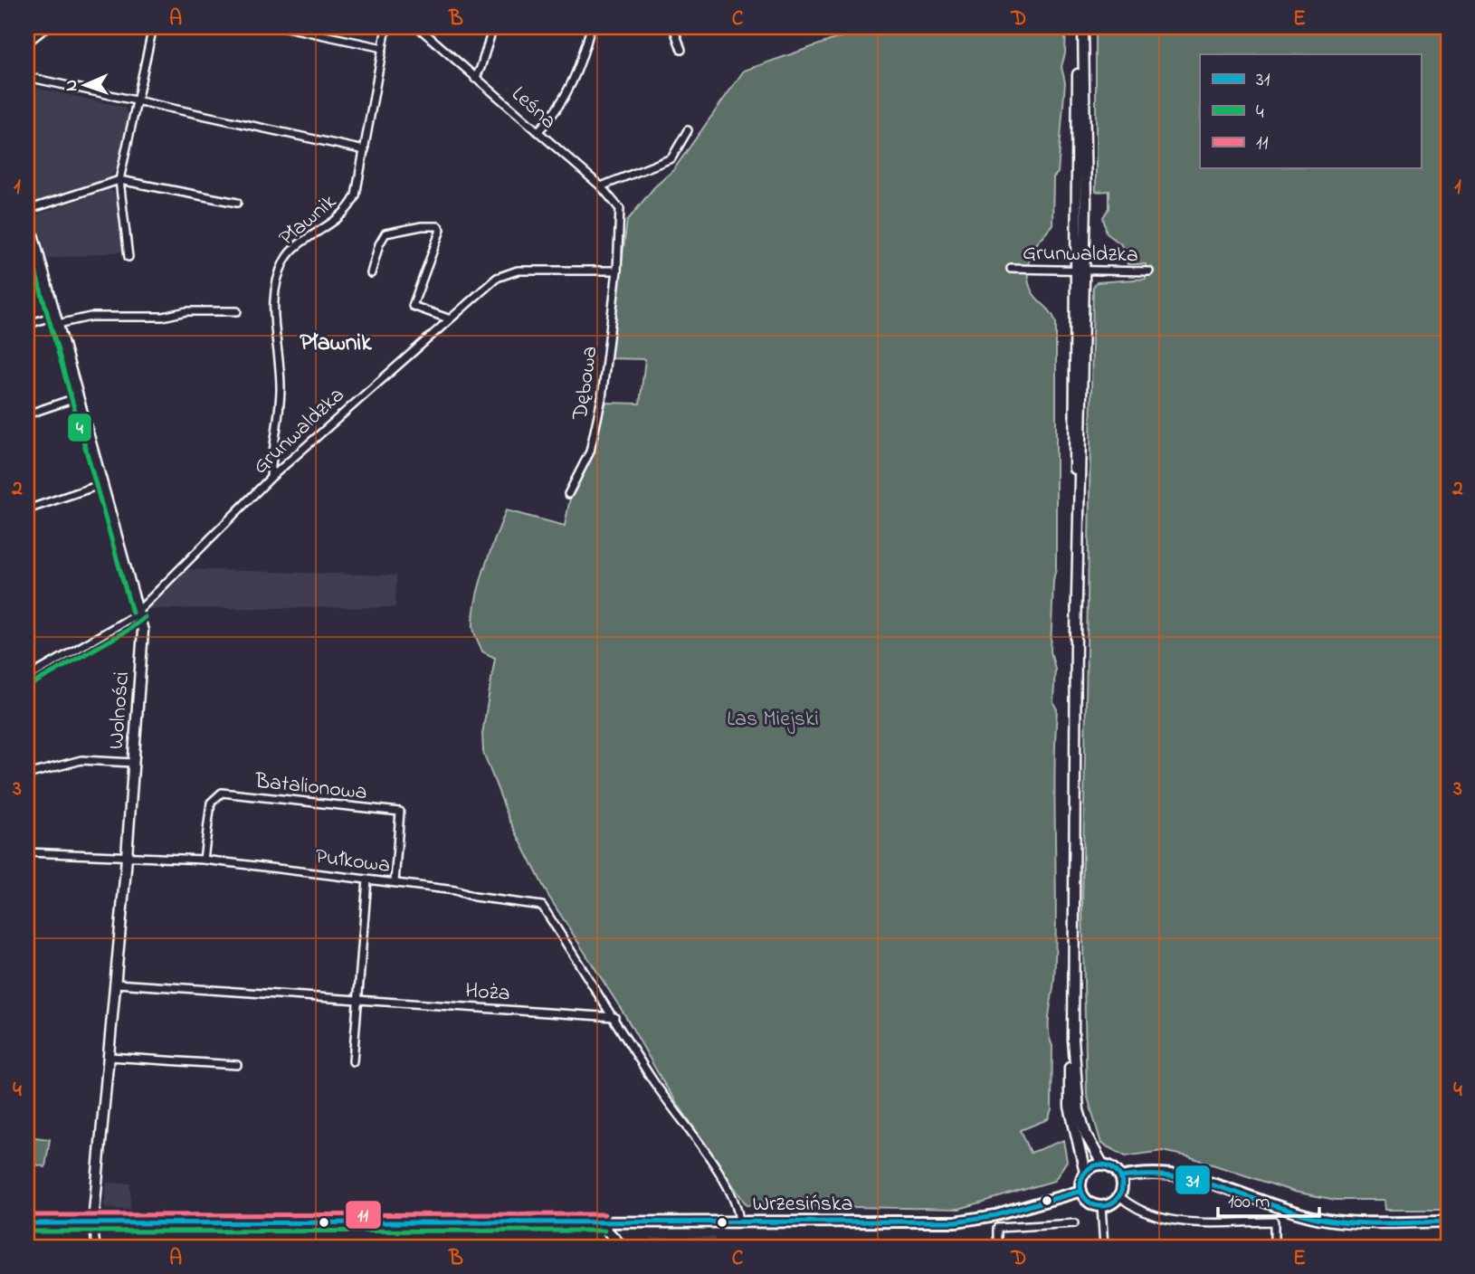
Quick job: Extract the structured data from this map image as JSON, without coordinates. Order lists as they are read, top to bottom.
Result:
{
  "streets": {
    "main road": ["Wolności", "Wrzesińska"],
    "street": [
      "Leśna",
      "Pławnik",
      "Grunwaldzka",
      "Dębowa",
      "Batalionowa",
      "Pułkowa",
      "Hoża"
    ]
  },
  "crossings": [
    ["Leśna", "Dębowa"],
    ["Pławnik", "Grunwaldzka"],
    ["Grunwaldzka", "Dębowa"],
    ["Grunwaldzka", "Wolności"],
    ["Wolności", "Pułkowa"],
    ["Wolności", "Hoża"],
    ["Wolności", "Wrzesińska"],
    ["Batalionowa", "Pułkowa"],
    ["Pułkowa", "Hoża"]
  ],
  "districts": ["Pławnik"],
  "parks": ["Las Miejski"],
  "lines": ["transit line 4", "transit line 31", "transit line 11"],
  "legend": ["31", "4", "11"],
  "scale_bar": "100 m",
  "north": "left",
  "grid": {
    "columns": [
      "A",
      "B",
      "C",
      "D",
      "E"
    ],
    "rows": [
      "1",
      "2",
      "3",
      "4"
    ]
  }
}
